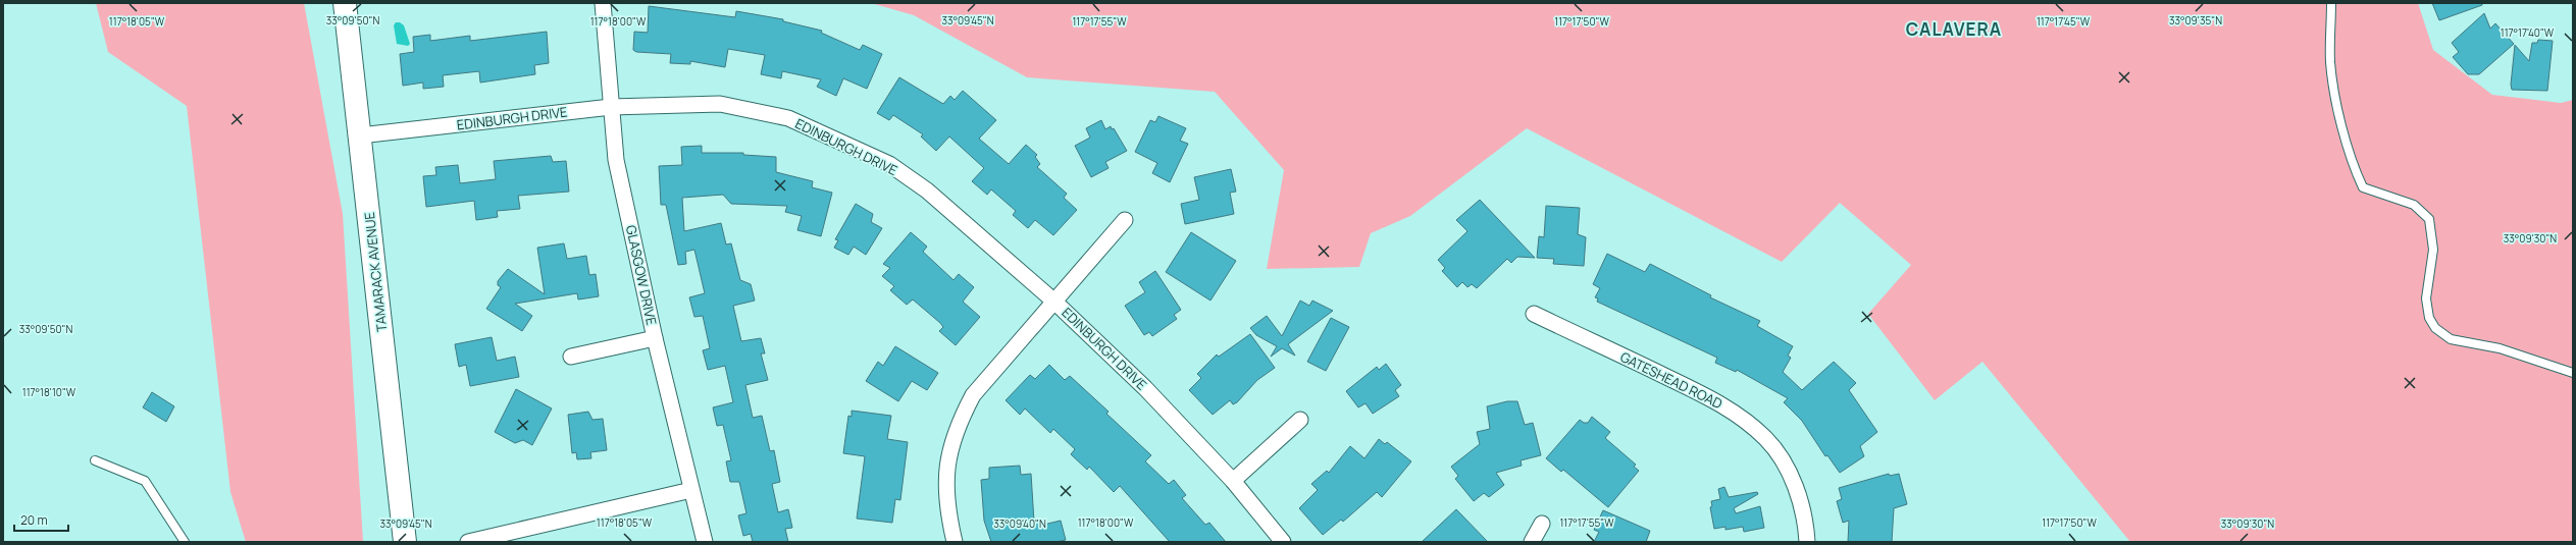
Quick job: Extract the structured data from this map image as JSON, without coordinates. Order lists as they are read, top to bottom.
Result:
{
  "streets": {
    "main road": ["TAMARACK AVENUE"],
    "street": ["EDINBURGH DRIVE", "GLASGOW DRIVE", "GATESHEAD ROAD"]
  },
  "crossings": [
    ["EDINBURGH DRIVE", "TAMARACK AVENUE"],
    ["EDINBURGH DRIVE", "GLASGOW DRIVE"]
  ],
  "districts": ["CALAVERA"],
  "scale_bar": "20 m",
  "coordinates": [
    "33°09'35\"N",
    "33°09'50\"N",
    "33°09'45\"N",
    "117°18'05\"W",
    "117°18'00\"W",
    "117°17'55\"W",
    "117°17'50\"W",
    "117°17'45\"W",
    "117°17'40\"W",
    "33°09'30\"N",
    "117°18'10\"W",
    "33°09'40\"N"
  ]
}
